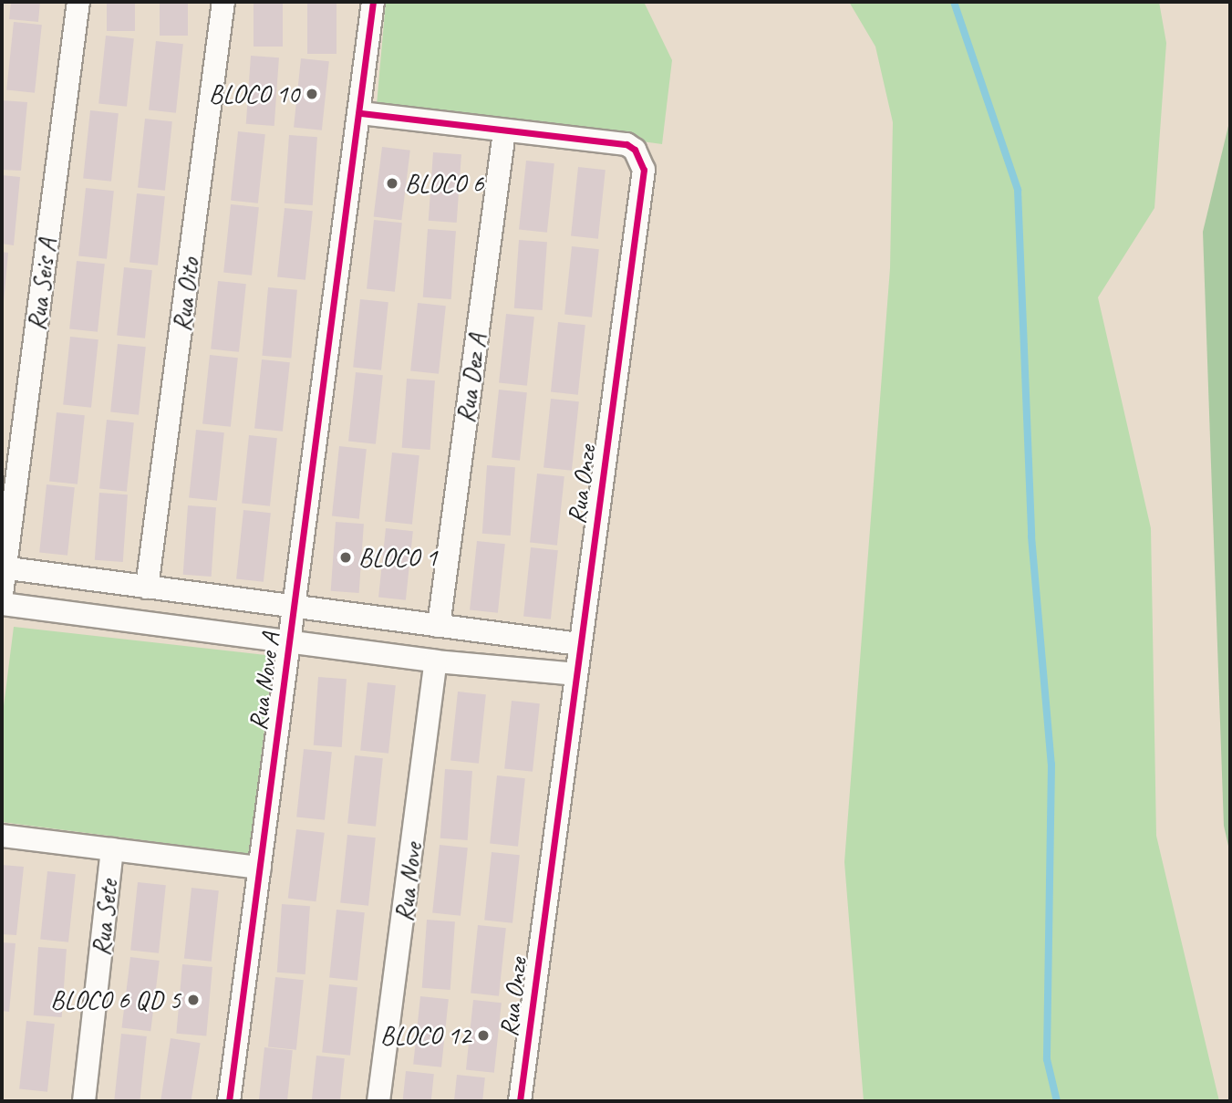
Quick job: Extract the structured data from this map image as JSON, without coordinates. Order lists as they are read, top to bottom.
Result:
{
  "streets": {
    "street": [
      "Rua Seis A",
      "Rua Oito",
      "Rua Dez A",
      "Rua Onze",
      "Rua Nove A",
      "Rua Nove",
      "Rua Sete"
    ]
  },
  "crossings": [
    ["Rua Dez A", "Rua Onze"],
    ["Rua Onze", "Rua Nove A"]
  ],
  "places": [
    "BLOCO 10",
    "BLOCO 6",
    "BLOCO 1",
    "BLOCO 6 QD 5",
    "BLOCO 12"
  ]
}
